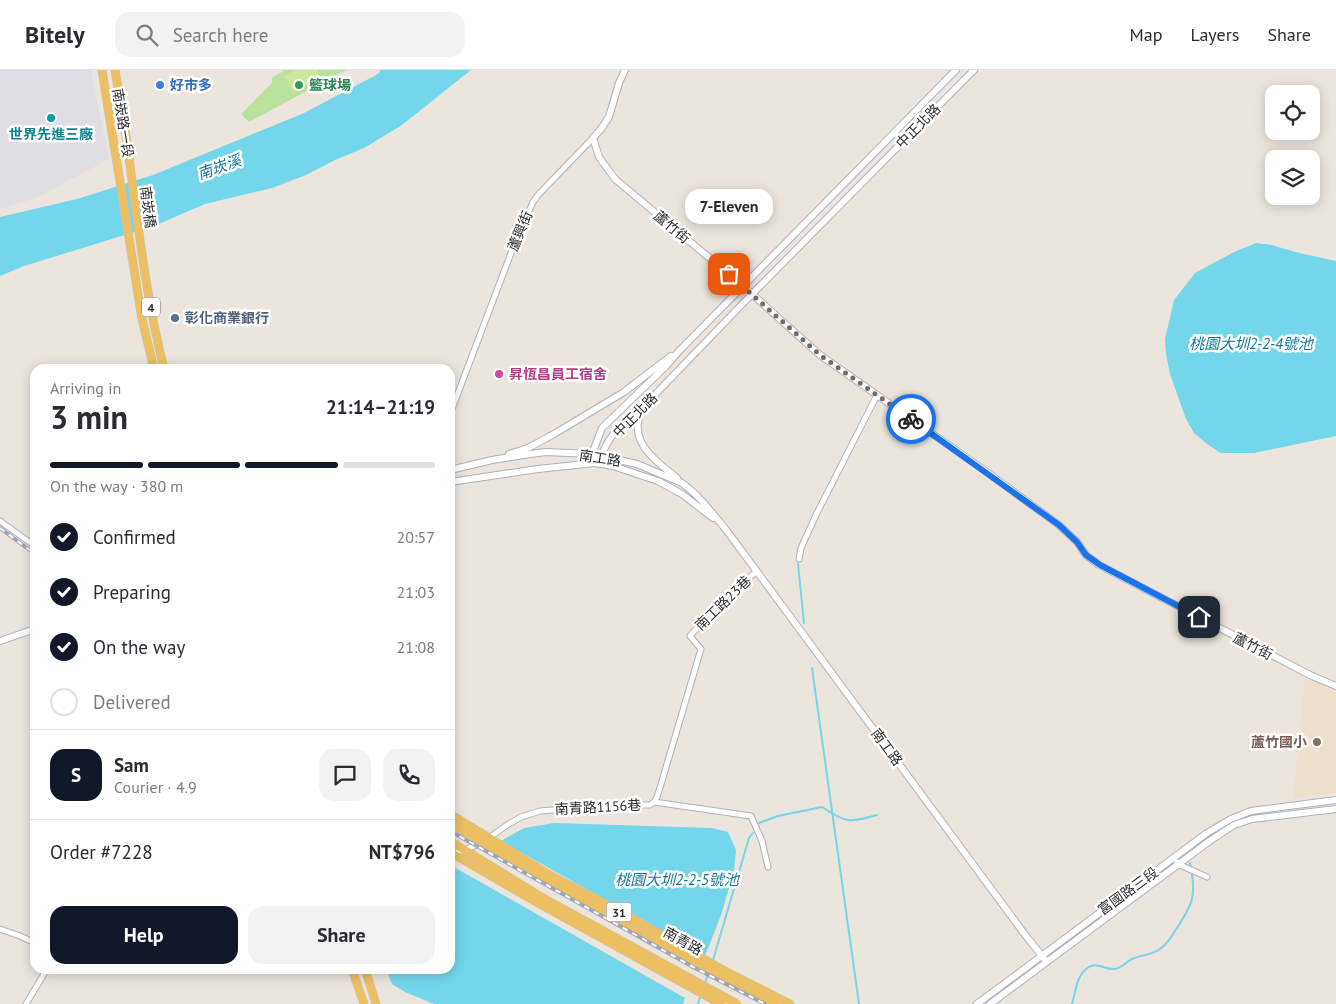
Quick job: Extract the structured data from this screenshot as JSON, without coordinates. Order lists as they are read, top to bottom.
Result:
{
  "streets": {
    "main road": [
      "南崁路一段",
      "南崁橋",
      "4",
      "31",
      "南青路"
    ],
    "street": [
      "中正北路",
      "蘆竹街",
      "蘆興街",
      "南工路",
      "南工路23巷",
      "南青路1156巷",
      "富國路三段"
    ]
  },
  "crossings": [
    ["南崁路一段", "南崁橋"],
    ["中正北路", "蘆竹街"],
    ["中正北路", "南工路"],
    ["蘆竹街", "蘆興街"],
    ["南工路", "南工路23巷"],
    ["南工路", "富國路三段"],
    ["南工路23巷", "南青路1156巷"],
    ["南青路1156巷", "31"],
    ["南青路1156巷", "南青路"],
    ["31", "南青路"]
  ],
  "water": ["南崁溪", "桃園大圳2-2-4號池", "桃園大圳2-2-5號池"],
  "places": [
    "好市多",
    "籃球場",
    "世界先進三廠",
    "7-Eleven",
    "彰化商業銀行",
    "昇恆昌員工宿舍",
    "蘆竹國小"
  ],
  "page": {
    "header": "Bitely",
    "search": "Search here",
    "nav": ["Map", "Layers", "Share"],
    "bubble": "7-Eleven",
    "heading": ["3 min", "Arriving in", "21:14–21:19"],
    "panel": [
      "Sam",
      "Courier · 4.9",
      "Order #7228",
      "NT$796"
    ],
    "bar": "On the way · 380 m",
    "list": [
      ["Confirmed", "20:57"],
      ["Preparing", "21:03"],
      ["On the way", "21:08"],
      "Delivered"
    ],
    "round": "S",
    "buttons": ["Help", "Share"]
  }
}
